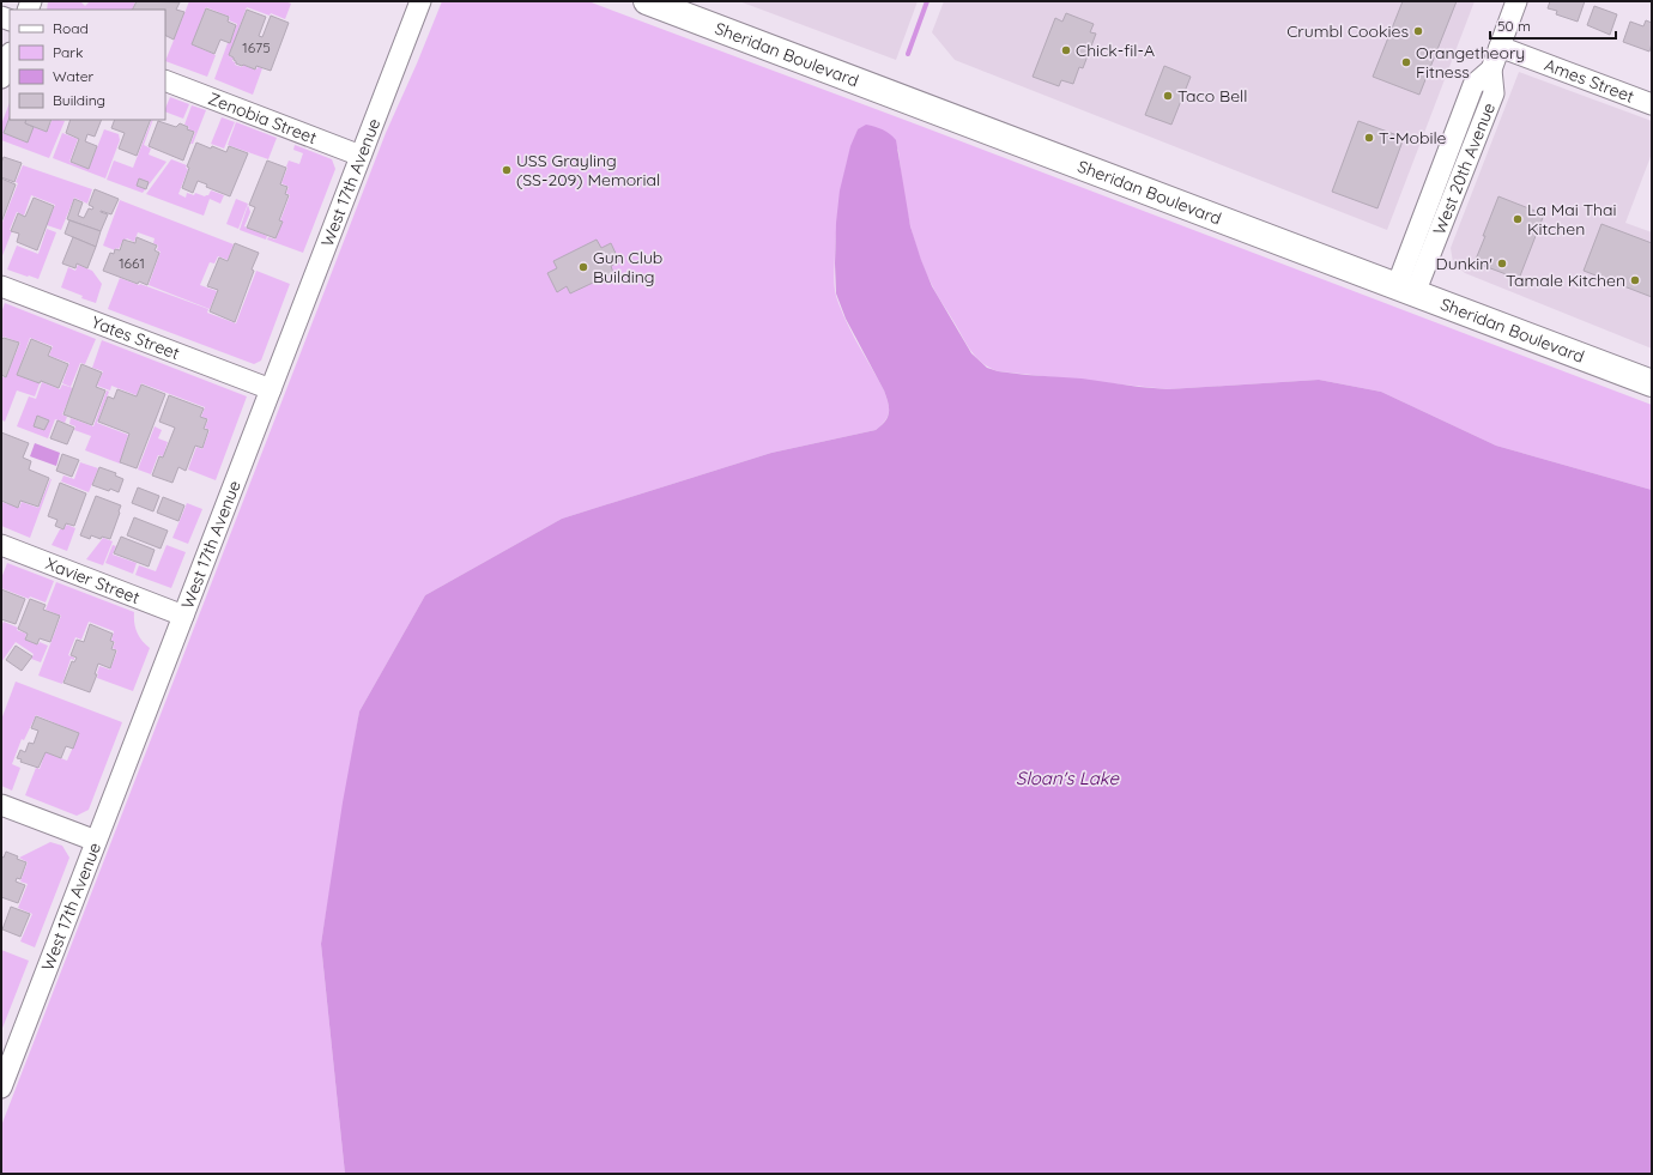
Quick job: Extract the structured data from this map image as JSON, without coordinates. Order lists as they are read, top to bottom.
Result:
{
  "streets": {
    "main road": ["Sheridan Boulevard"],
    "street": [
      "Ames Street",
      "Zenobia Street",
      "West 20th Avenue",
      "West 17th Avenue",
      "Yates Street",
      "Xavier Street"
    ]
  },
  "crossings": [
    ["Sheridan Boulevard", "West 20th Avenue"],
    ["Ames Street", "West 20th Avenue"],
    ["Zenobia Street", "West 17th Avenue"],
    ["West 17th Avenue", "Yates Street"],
    ["West 17th Avenue", "Xavier Street"]
  ],
  "water": ["Sloan's Lake"],
  "places": [
    "Crumbl Cookies",
    "Chick-fil-A",
    "Orangetheory Fitness",
    "Taco Bell",
    "T-Mobile",
    "USS Grayling (SS-209) Memorial",
    "La Mai Thai Kitchen",
    "Dunkin'",
    "Gun Club Building",
    "Tamale Kitchen"
  ],
  "house_numbers": ["1675", "1661"],
  "legend": [
    "Road",
    "Park",
    "Water",
    "Building"
  ],
  "scale_bar": "50 m"
}
